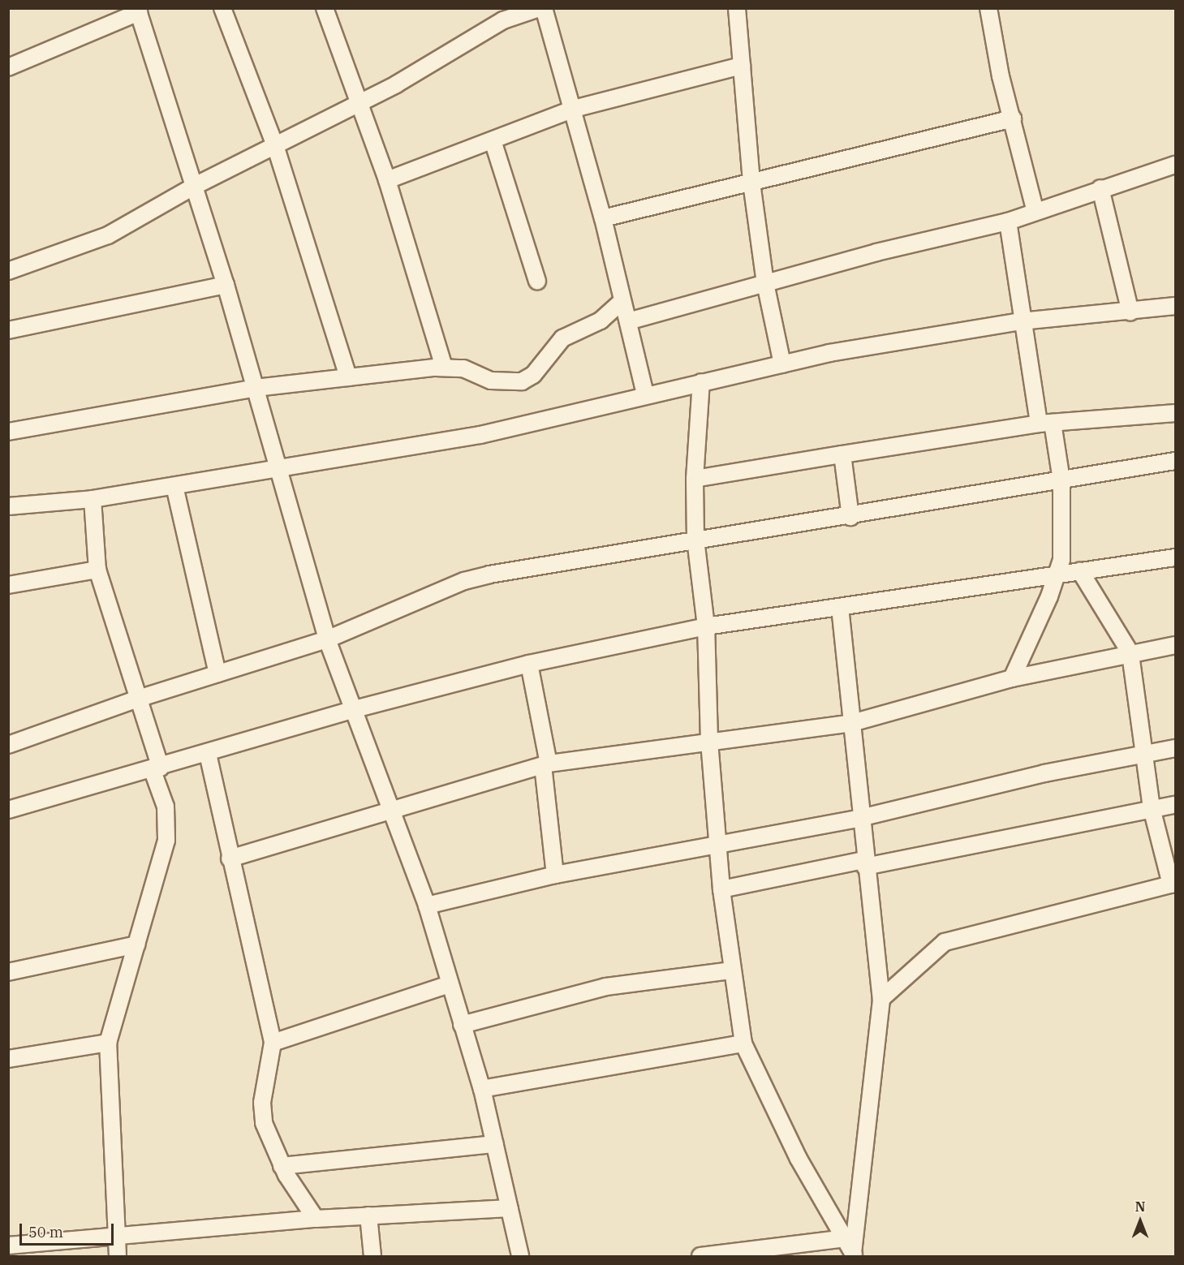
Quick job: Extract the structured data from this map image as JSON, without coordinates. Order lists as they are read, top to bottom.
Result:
{
  "scale_bar": "50 m",
  "north": "top"
}
